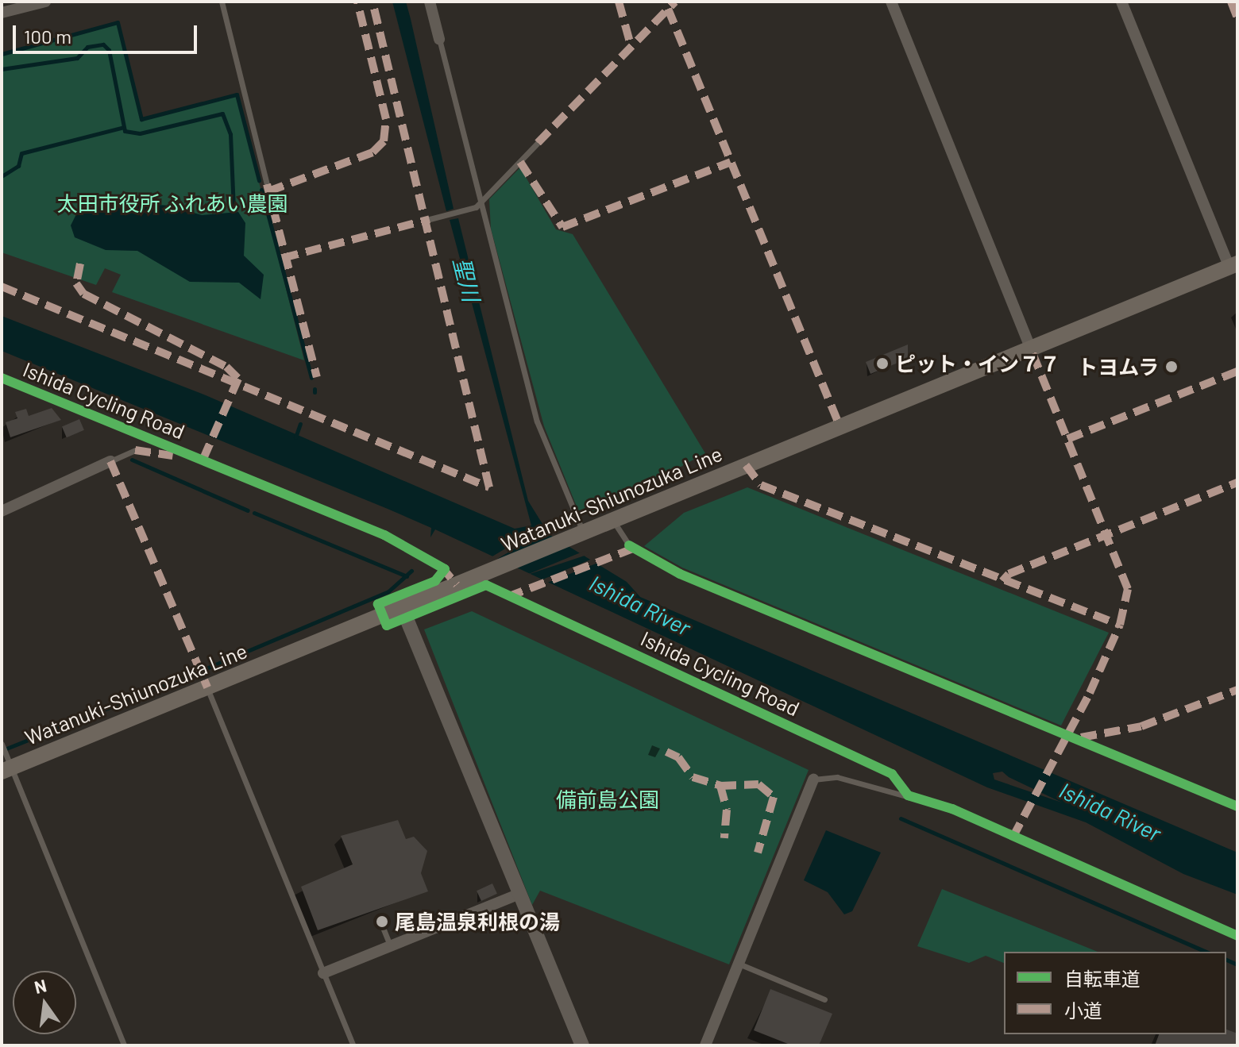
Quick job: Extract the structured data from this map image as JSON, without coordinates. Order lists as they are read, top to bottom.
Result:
{
  "streets": {
    "main road": ["Watanuki-Shiunozuka Line"],
    "cycle path": ["Ishida Cycling Road"]
  },
  "water": ["聖川", "Ishida River"],
  "parks": ["太田市役所 ふれあい農園", "備前島公園"],
  "places": ["ピット・イン７７", "トヨムラ", "尾島温泉利根の湯"],
  "legend": ["自転車道", "小道"],
  "scale_bar": "100 m",
  "north": "top"
}
